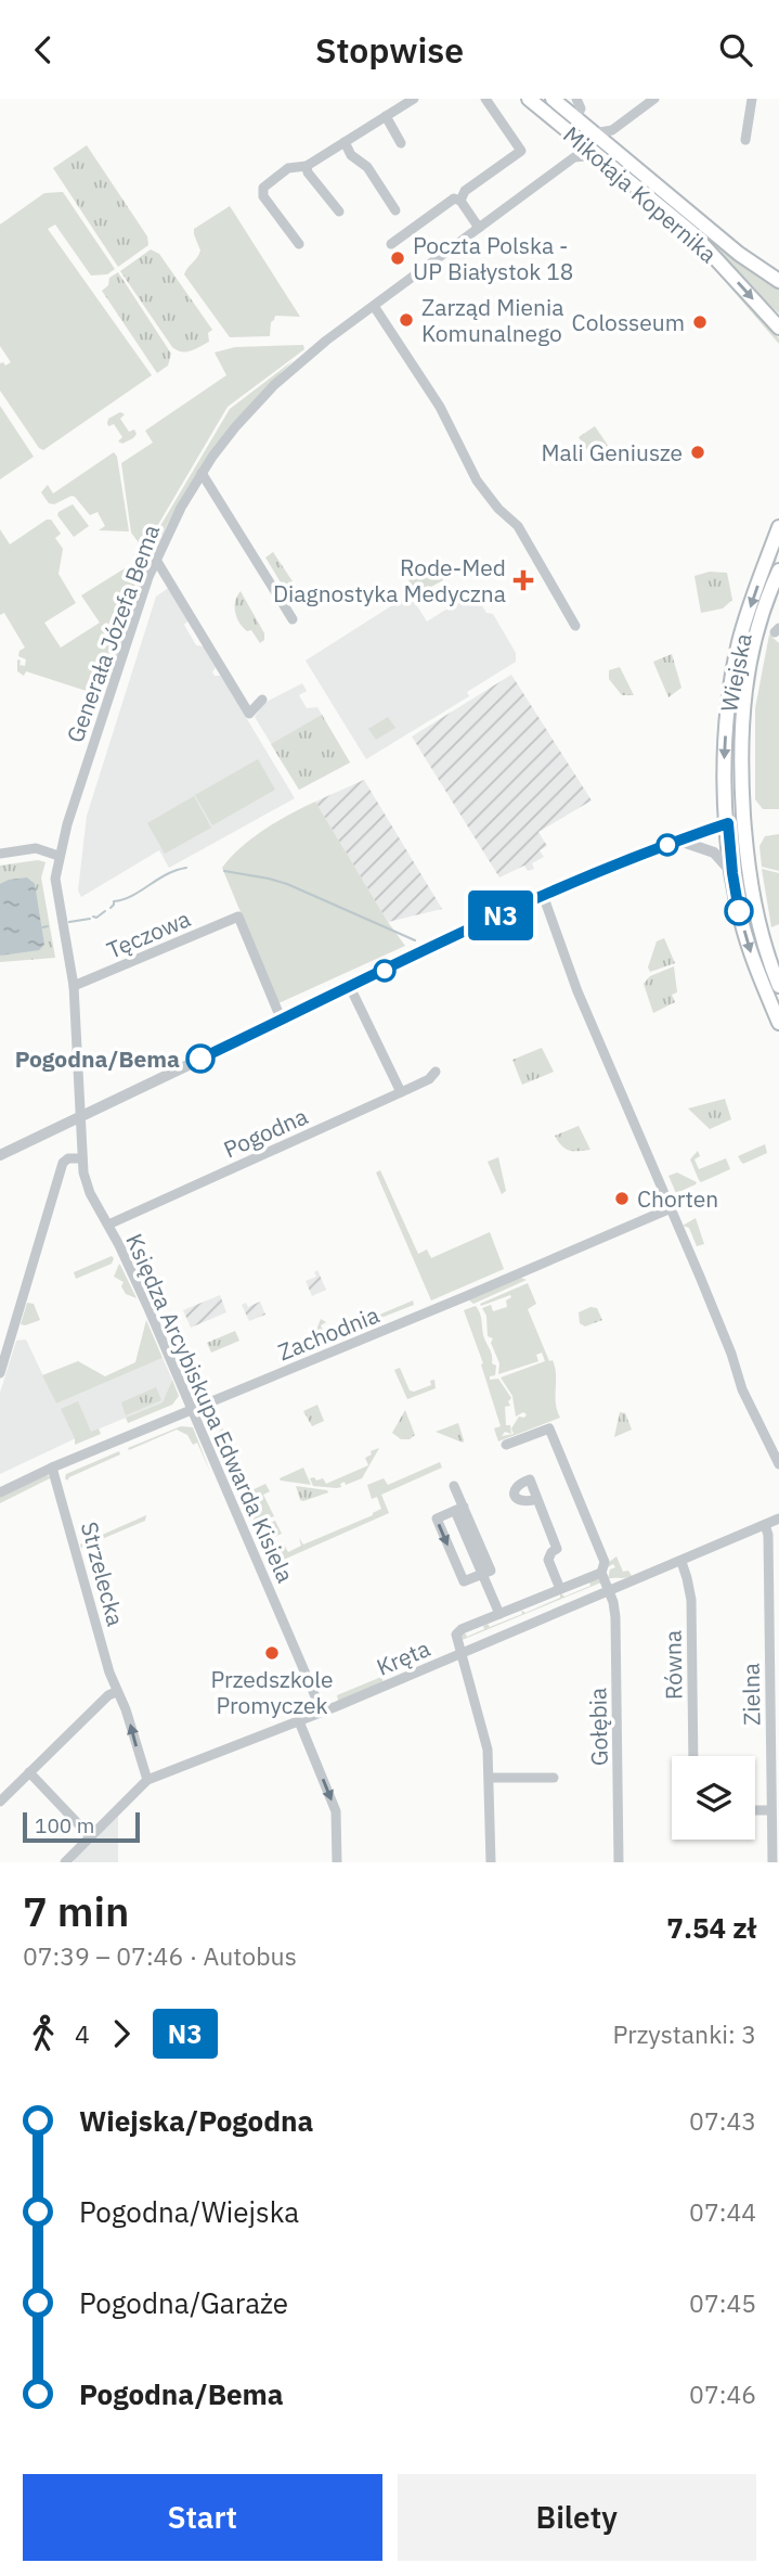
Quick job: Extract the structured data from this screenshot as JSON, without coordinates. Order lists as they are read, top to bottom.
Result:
{
  "streets": {
    "main road": ["Mikołaja Kopernika", "Wiejska"],
    "street": [
      "Generała Józefa Bema",
      "Tęczowa",
      "Pogodna",
      "Zachodnia",
      "Księdza Arcybiskupa Edwarda Kisiela",
      "Strzelecka",
      "Kręta",
      "Równa",
      "Zielna",
      "Gołębia"
    ]
  },
  "crossings": [
    ["Generała Józefa Bema", "Tęczowa"],
    ["Generała Józefa Bema", "Księdza Arcybiskupa Edwarda Kisiela"],
    ["Pogodna", "Księdza Arcybiskupa Edwarda Kisiela"],
    ["Zachodnia", "Księdza Arcybiskupa Edwarda Kisiela"],
    ["Zachodnia", "Strzelecka"],
    ["Księdza Arcybiskupa Edwarda Kisiela", "Kręta"],
    ["Strzelecka", "Kręta"],
    ["Kręta", "Równa"],
    ["Kręta", "Zielna"],
    ["Kręta", "Gołębia"]
  ],
  "places": {
    "other": [
      "Poczta Polska - UP Białystok 18",
      "Zarząd Mienia Komunalnego",
      "Colosseum",
      "Mali Geniusze",
      "Pogodna/Bema",
      "Chorten",
      "Przedszkole Promyczek"
    ],
    "health": ["Rode-Med Diagnostyka Medyczna"]
  },
  "lines": ["bus line N3"],
  "scale_bar": "100 m",
  "page": {
    "header": "Stopwise",
    "on_map": "N3",
    "scale": "100 m",
    "heading": ["7 min", "07:39 – 07:46 · Autobus", "7.54 zł"],
    "legs": ["4", "N3", "Przystanki: 3"],
    "list": [
      {
        "name": "Wiejska/Pogodna",
        "value": "07:43"
      },
      {
        "name": "Pogodna/Wiejska",
        "value": "07:44"
      },
      {
        "name": "Pogodna/Garaże",
        "value": "07:45"
      },
      {
        "name": "Pogodna/Bema",
        "value": "07:46"
      }
    ],
    "buttons": ["Start", "Bilety"]
  }
}
